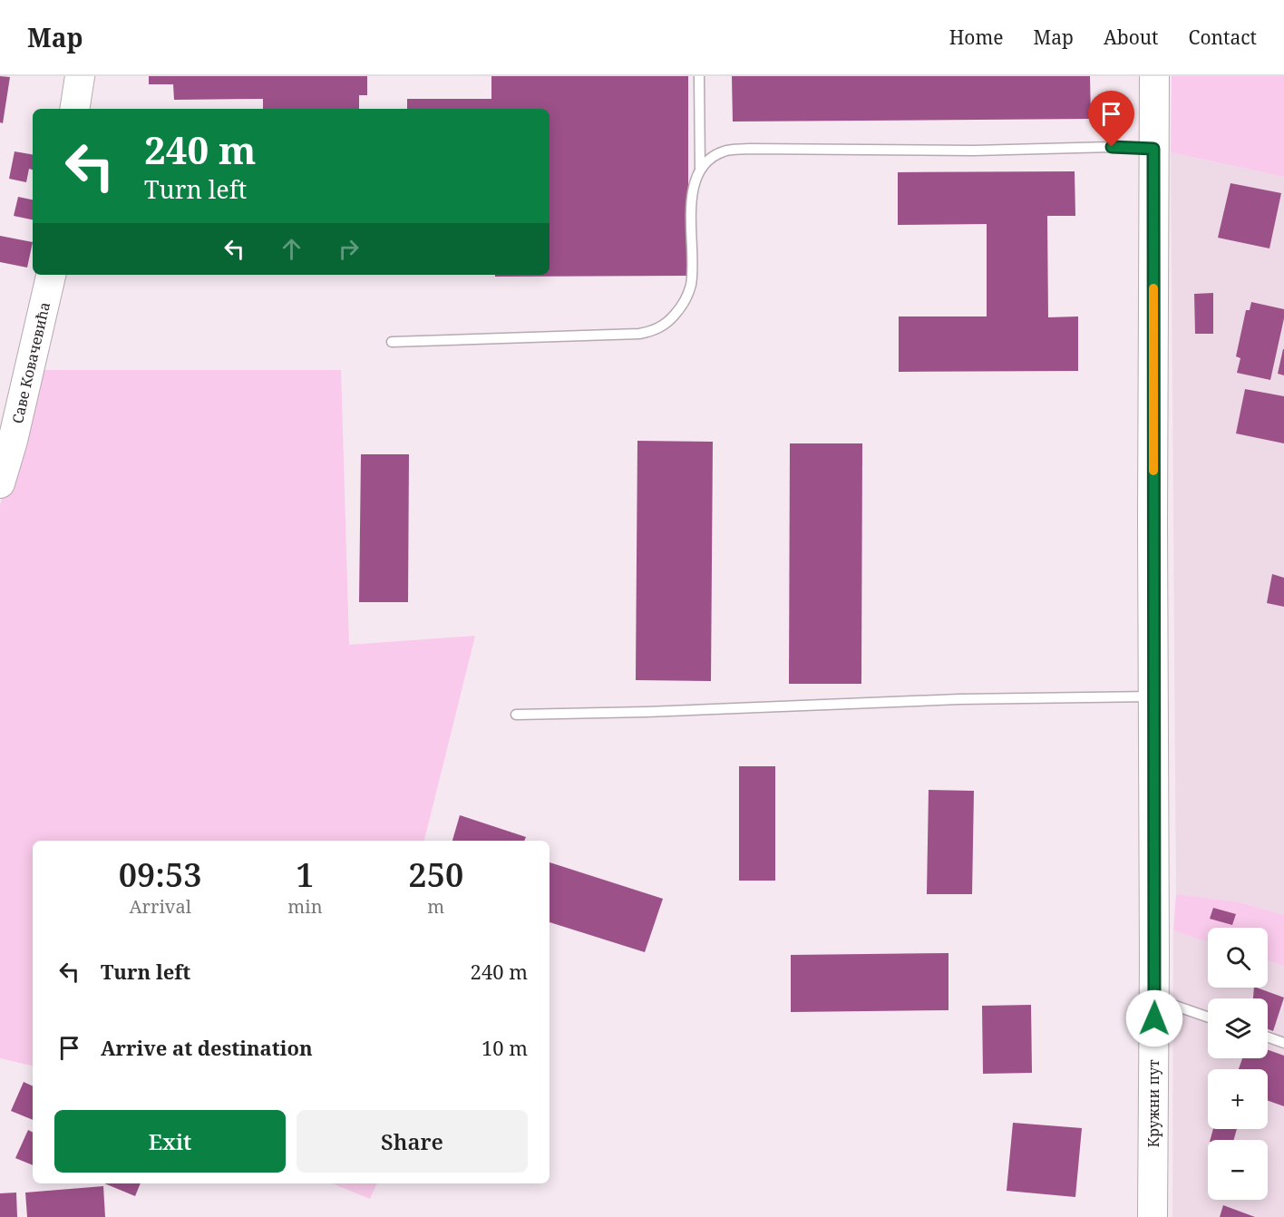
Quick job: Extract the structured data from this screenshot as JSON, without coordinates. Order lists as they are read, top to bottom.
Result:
{
  "streets": {
    "main road": ["Саве Ковачевића", "Кружни пут"]
  },
  "page": {
    "header": "Map",
    "nav": [
      "Home",
      "Map",
      "About",
      "Contact"
    ],
    "turn": ["240 m", "Turn left"],
    "eta": [
      "09:53",
      "Arrival",
      "1",
      "min",
      "250",
      "m"
    ],
    "map_buttons": ["+", "−"],
    "list": [
      {
        "name": "Turn left",
        "value": "240 m"
      },
      {
        "name": "Arrive at destination",
        "value": "10 m"
      }
    ],
    "buttons": ["Exit", "Share"]
  }
}
